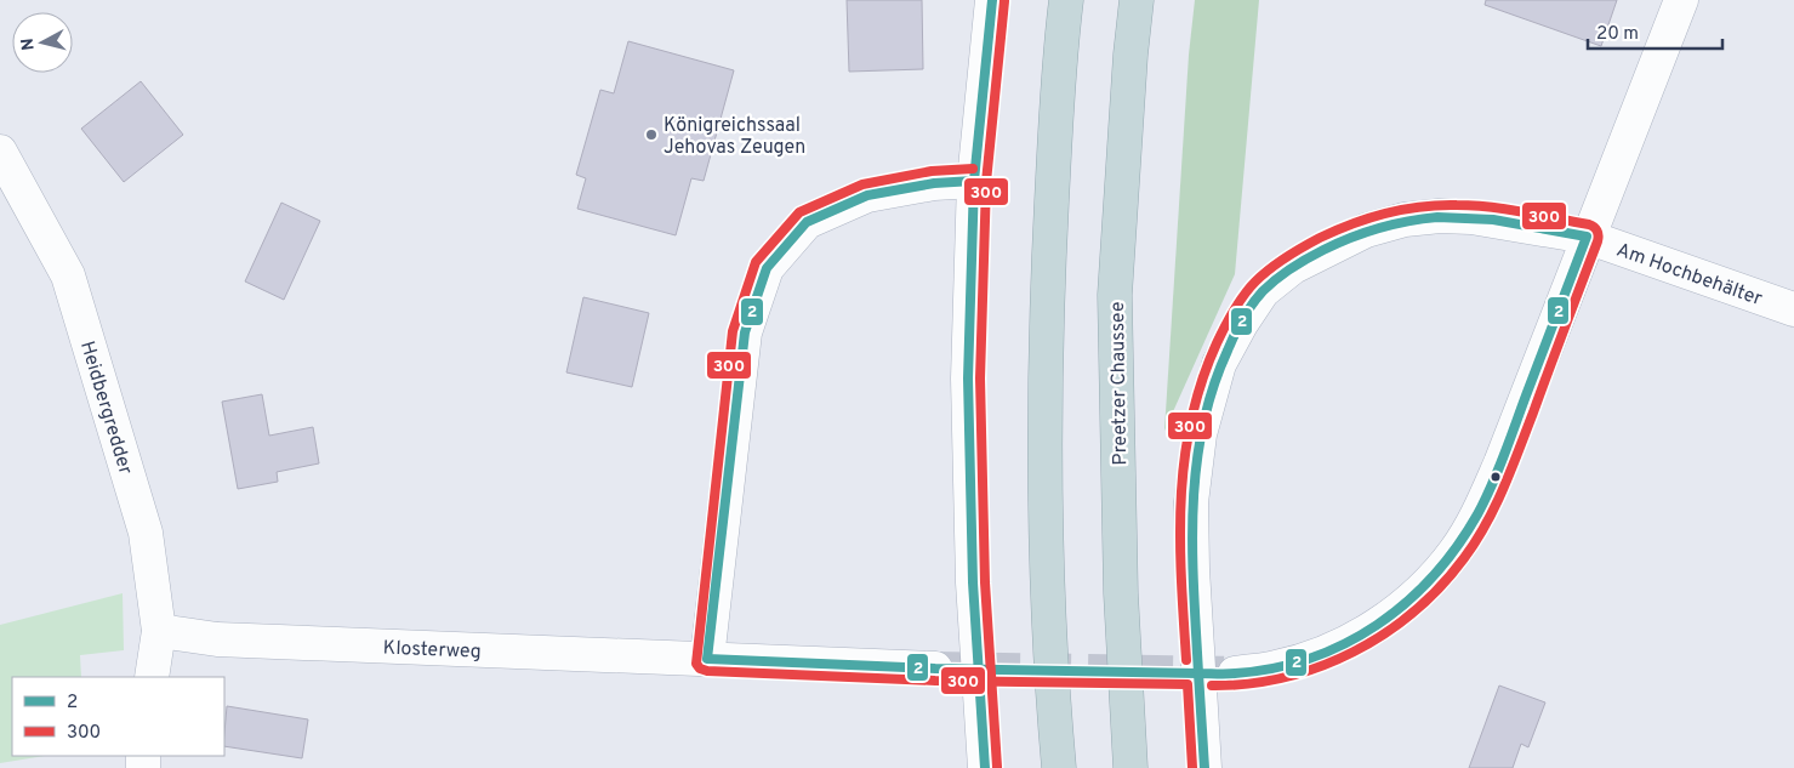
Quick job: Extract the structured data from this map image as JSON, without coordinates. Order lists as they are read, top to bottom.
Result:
{
  "streets": {
    "highway": ["Preetzer Chaussee"],
    "street": ["Am Hochbehälter", "Heidbergredder", "Klosterweg"]
  },
  "crossings": [
    ["Heidbergredder", "Klosterweg"]
  ],
  "places": ["Königreichssaal Jehovas Zeugen"],
  "lines": ["transit line 2", "transit line 300"],
  "legend": ["2", "300"],
  "scale_bar": "20 m",
  "north": "left"
}
